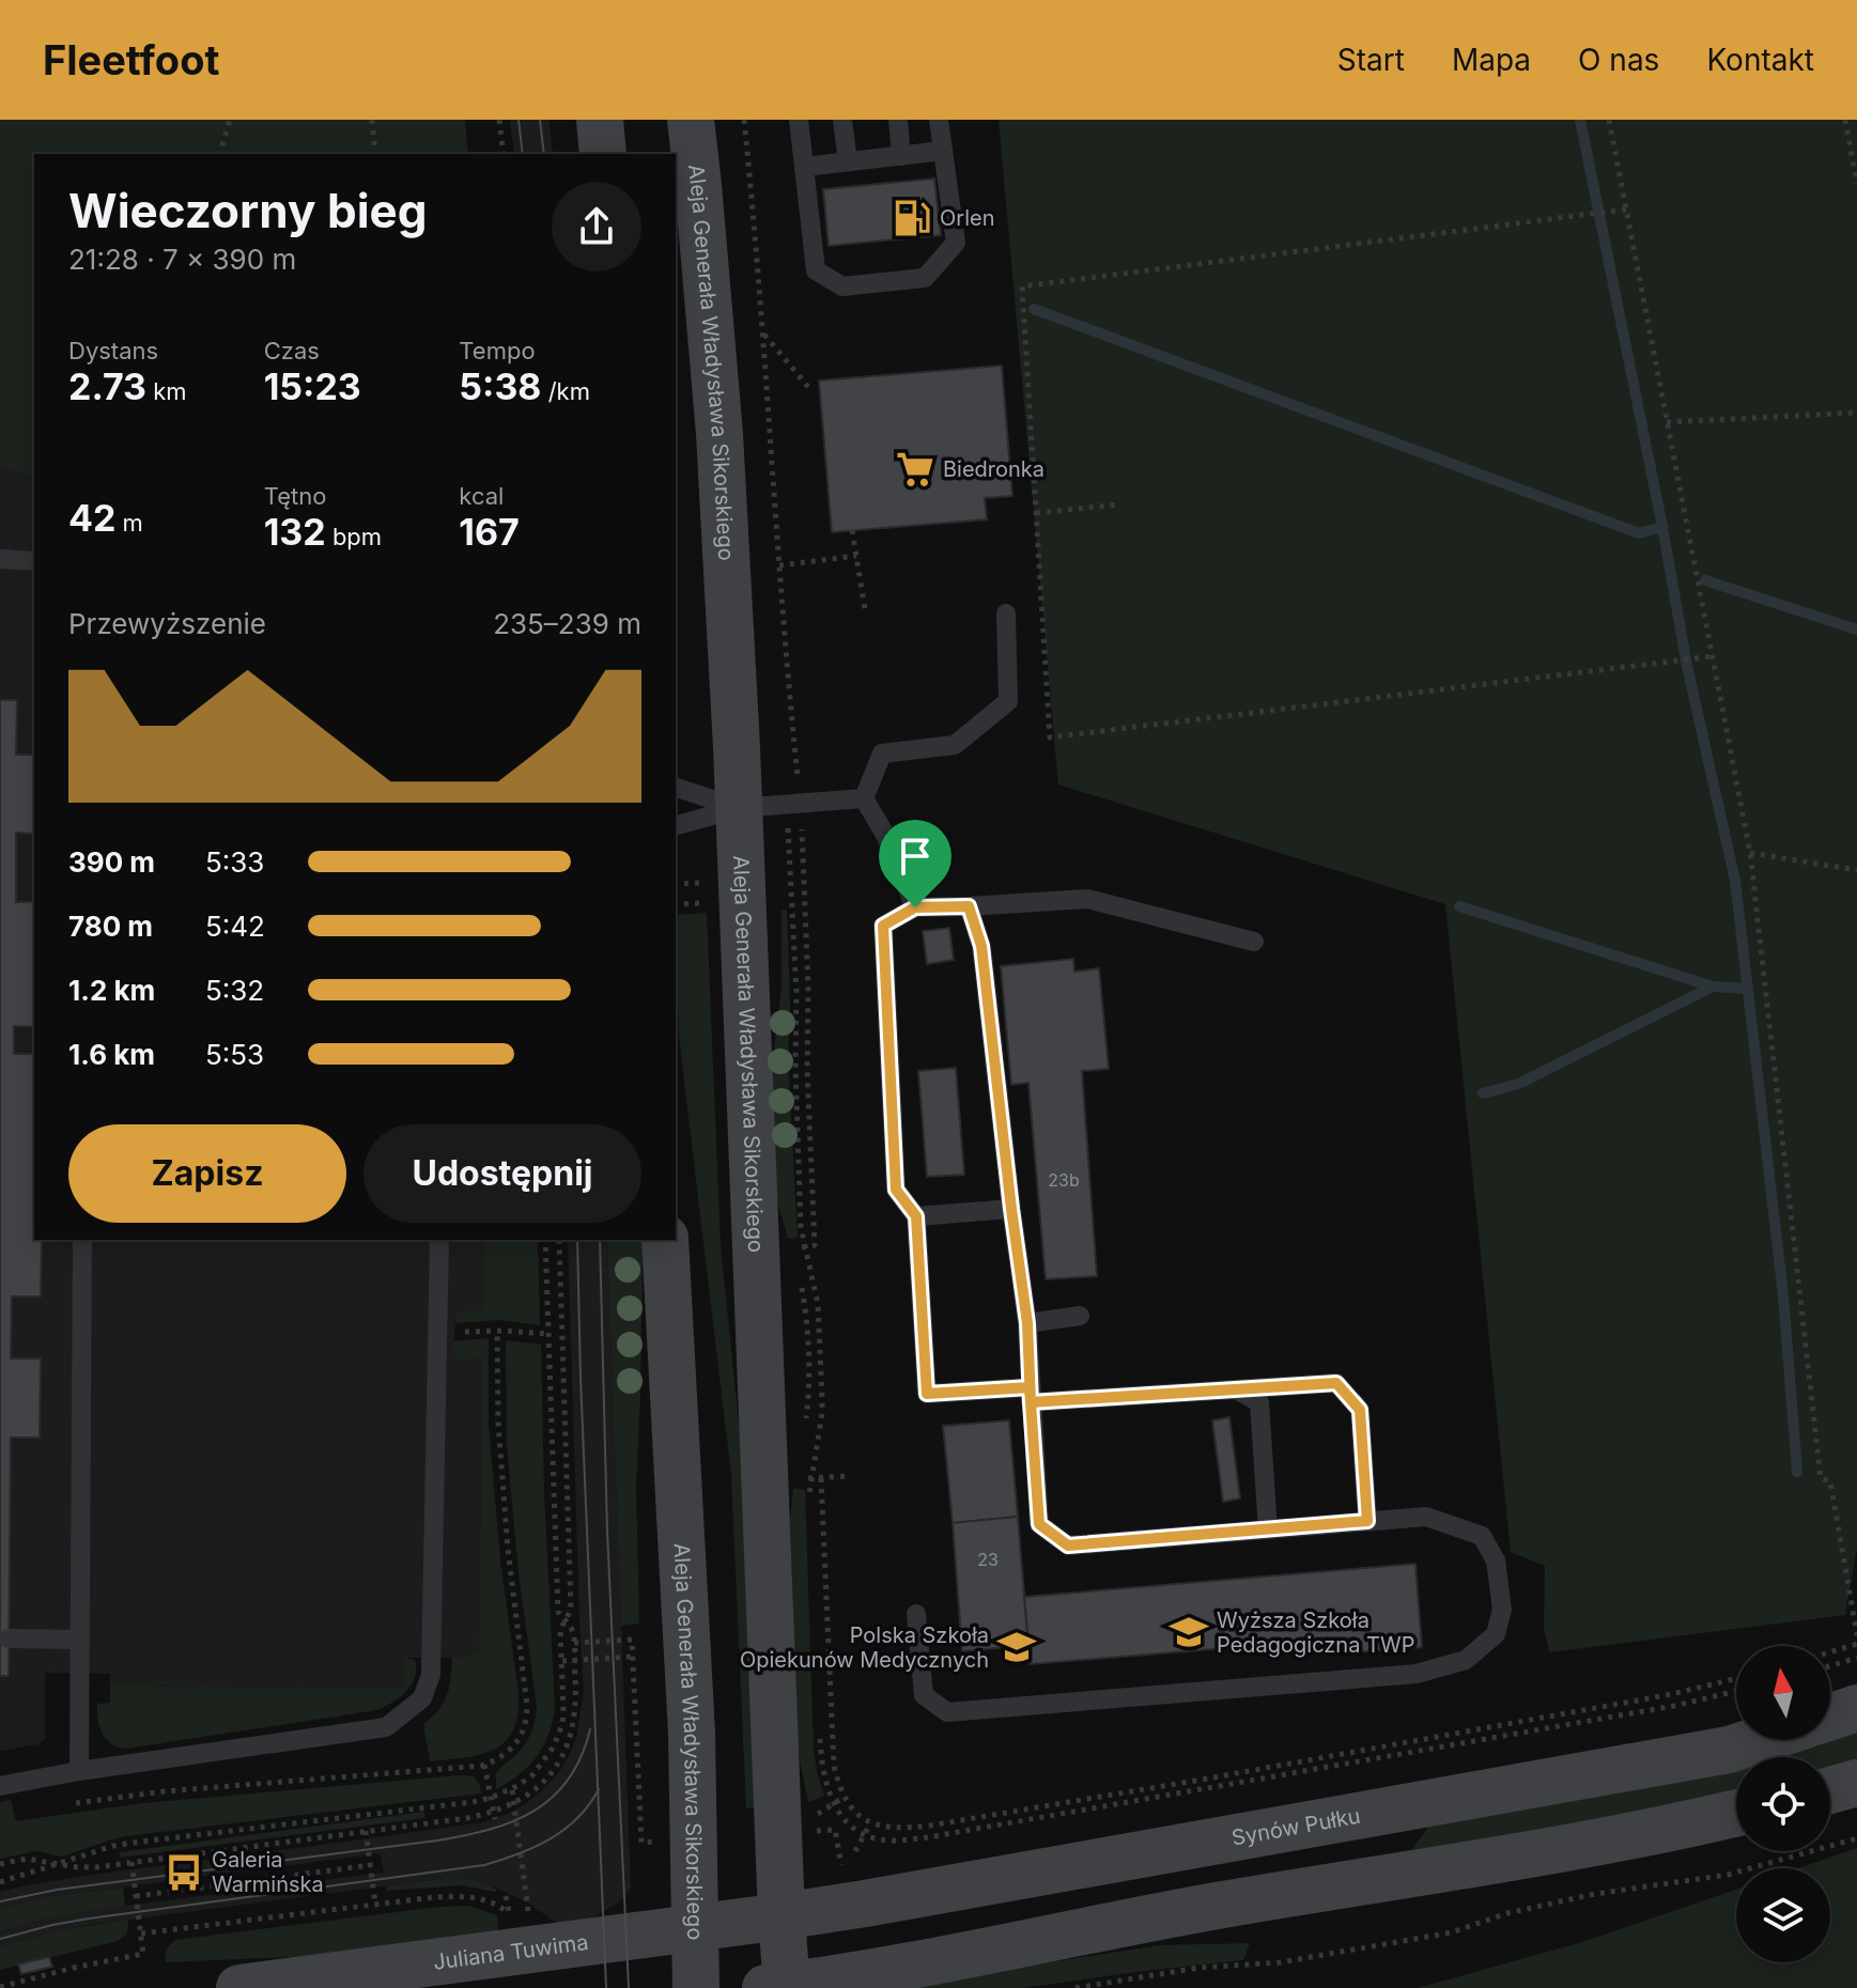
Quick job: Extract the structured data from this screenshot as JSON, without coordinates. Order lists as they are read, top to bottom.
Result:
{
  "streets": {
    "main road": ["Aleja Generała Władysława Sikorskiego", "Synów Pułku", "Juliana Tuwima"]
  },
  "crossings": [
    ["Aleja Generała Władysława Sikorskiego", "Synów Pułku"],
    ["Aleja Generała Władysława Sikorskiego", "Juliana Tuwima"],
    ["Synów Pułku", "Juliana Tuwima"]
  ],
  "places": {
    "fuel station": ["Orlen"],
    "supermarket": ["Biedronka"],
    "school or university": ["Wyższa Szkoła Pedagogiczna TWP", "Polska Szkoła Opiekunów Medycznych"],
    "bus stop": ["Galeria Warmińska"]
  },
  "house_numbers": ["23b", "23"],
  "north": "top",
  "page": {
    "header": "Fleetfoot",
    "nav": [
      "Start",
      "Mapa",
      "O nas",
      "Kontakt"
    ],
    "heading": ["Wieczorny bieg", "21:28 · 7 × 390 m"],
    "stats": [
      ["Dystans", "2.73 km"],
      ["Czas", "15:23"],
      ["Tempo", "5:38 /km"],
      ["42 m"],
      ["Tętno", "132 bpm"],
      ["kcal", "167"]
    ],
    "chart": ["Przewyższenie", "235–239 m"],
    "list": [
      {
        "name": "390 m",
        "note": "5:33"
      },
      {
        "name": "780 m",
        "note": "5:42"
      },
      {
        "name": "1.2 km",
        "note": "5:32"
      },
      {
        "name": "1.6 km",
        "note": "5:53"
      }
    ],
    "buttons": ["Zapisz", "Udostępnij"]
  }
}
